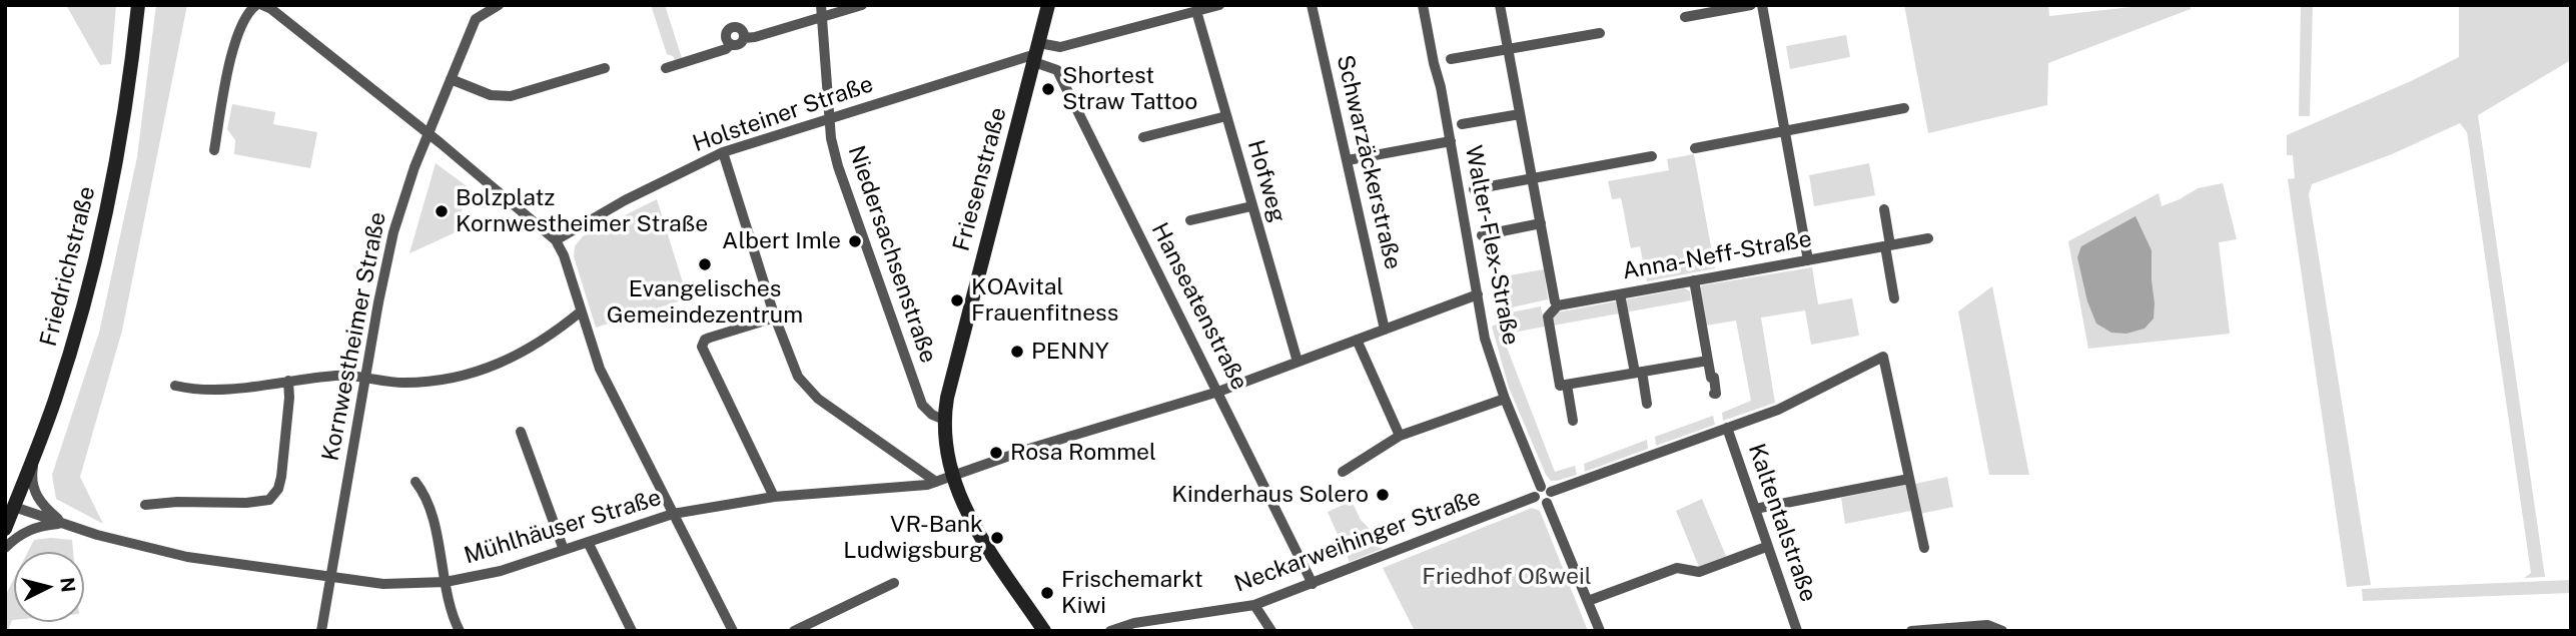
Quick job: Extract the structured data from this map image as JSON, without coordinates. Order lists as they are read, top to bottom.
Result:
{
  "streets": {
    "main road": ["Friesenstraße", "Friedrichstraße"],
    "street": [
      "Holsteiner Straße",
      "Schwarzäckerstraße",
      "Hofweg",
      "Walter-Flex-Straße",
      "Niedersachsenstraße",
      "Anna-Neff-Straße",
      "Hanseatenstraße",
      "Kornwestheimer Straße",
      "Kaltentalstraße",
      "Mühlhäuser Straße",
      "Neckarweihinger Straße"
    ]
  },
  "crossings": [
    ["Holsteiner Straße", "Friesenstraße"],
    ["Holsteiner Straße", "Hofweg"],
    ["Holsteiner Straße", "Niedersachsenstraße"],
    ["Holsteiner Straße", "Hanseatenstraße"],
    ["Schwarzäckerstraße", "Mühlhäuser Straße"],
    ["Friesenstraße", "Niedersachsenstraße"],
    ["Friesenstraße", "Hanseatenstraße"],
    ["Friesenstraße", "Mühlhäuser Straße"],
    ["Hofweg", "Mühlhäuser Straße"],
    ["Walter-Flex-Straße", "Mühlhäuser Straße"],
    ["Walter-Flex-Straße", "Neckarweihinger Straße"],
    ["Friedrichstraße", "Mühlhäuser Straße"],
    ["Hanseatenstraße", "Mühlhäuser Straße"],
    ["Hanseatenstraße", "Neckarweihinger Straße"],
    ["Kornwestheimer Straße", "Mühlhäuser Straße"],
    ["Kaltentalstraße", "Neckarweihinger Straße"]
  ],
  "parks": ["Friedhof Oßweil"],
  "places": [
    "Shortest Straw Tattoo",
    "Bolzplatz Kornwestheimer Straße",
    "Albert Imle",
    "Evangelisches Gemeindezentrum",
    "KOAvital Frauenfitness",
    "PENNY",
    "Rosa Rommel",
    "Kinderhaus Solero",
    "VR-Bank Ludwigsburg",
    "Frischemarkt Kiwi"
  ],
  "north": "right"
}
